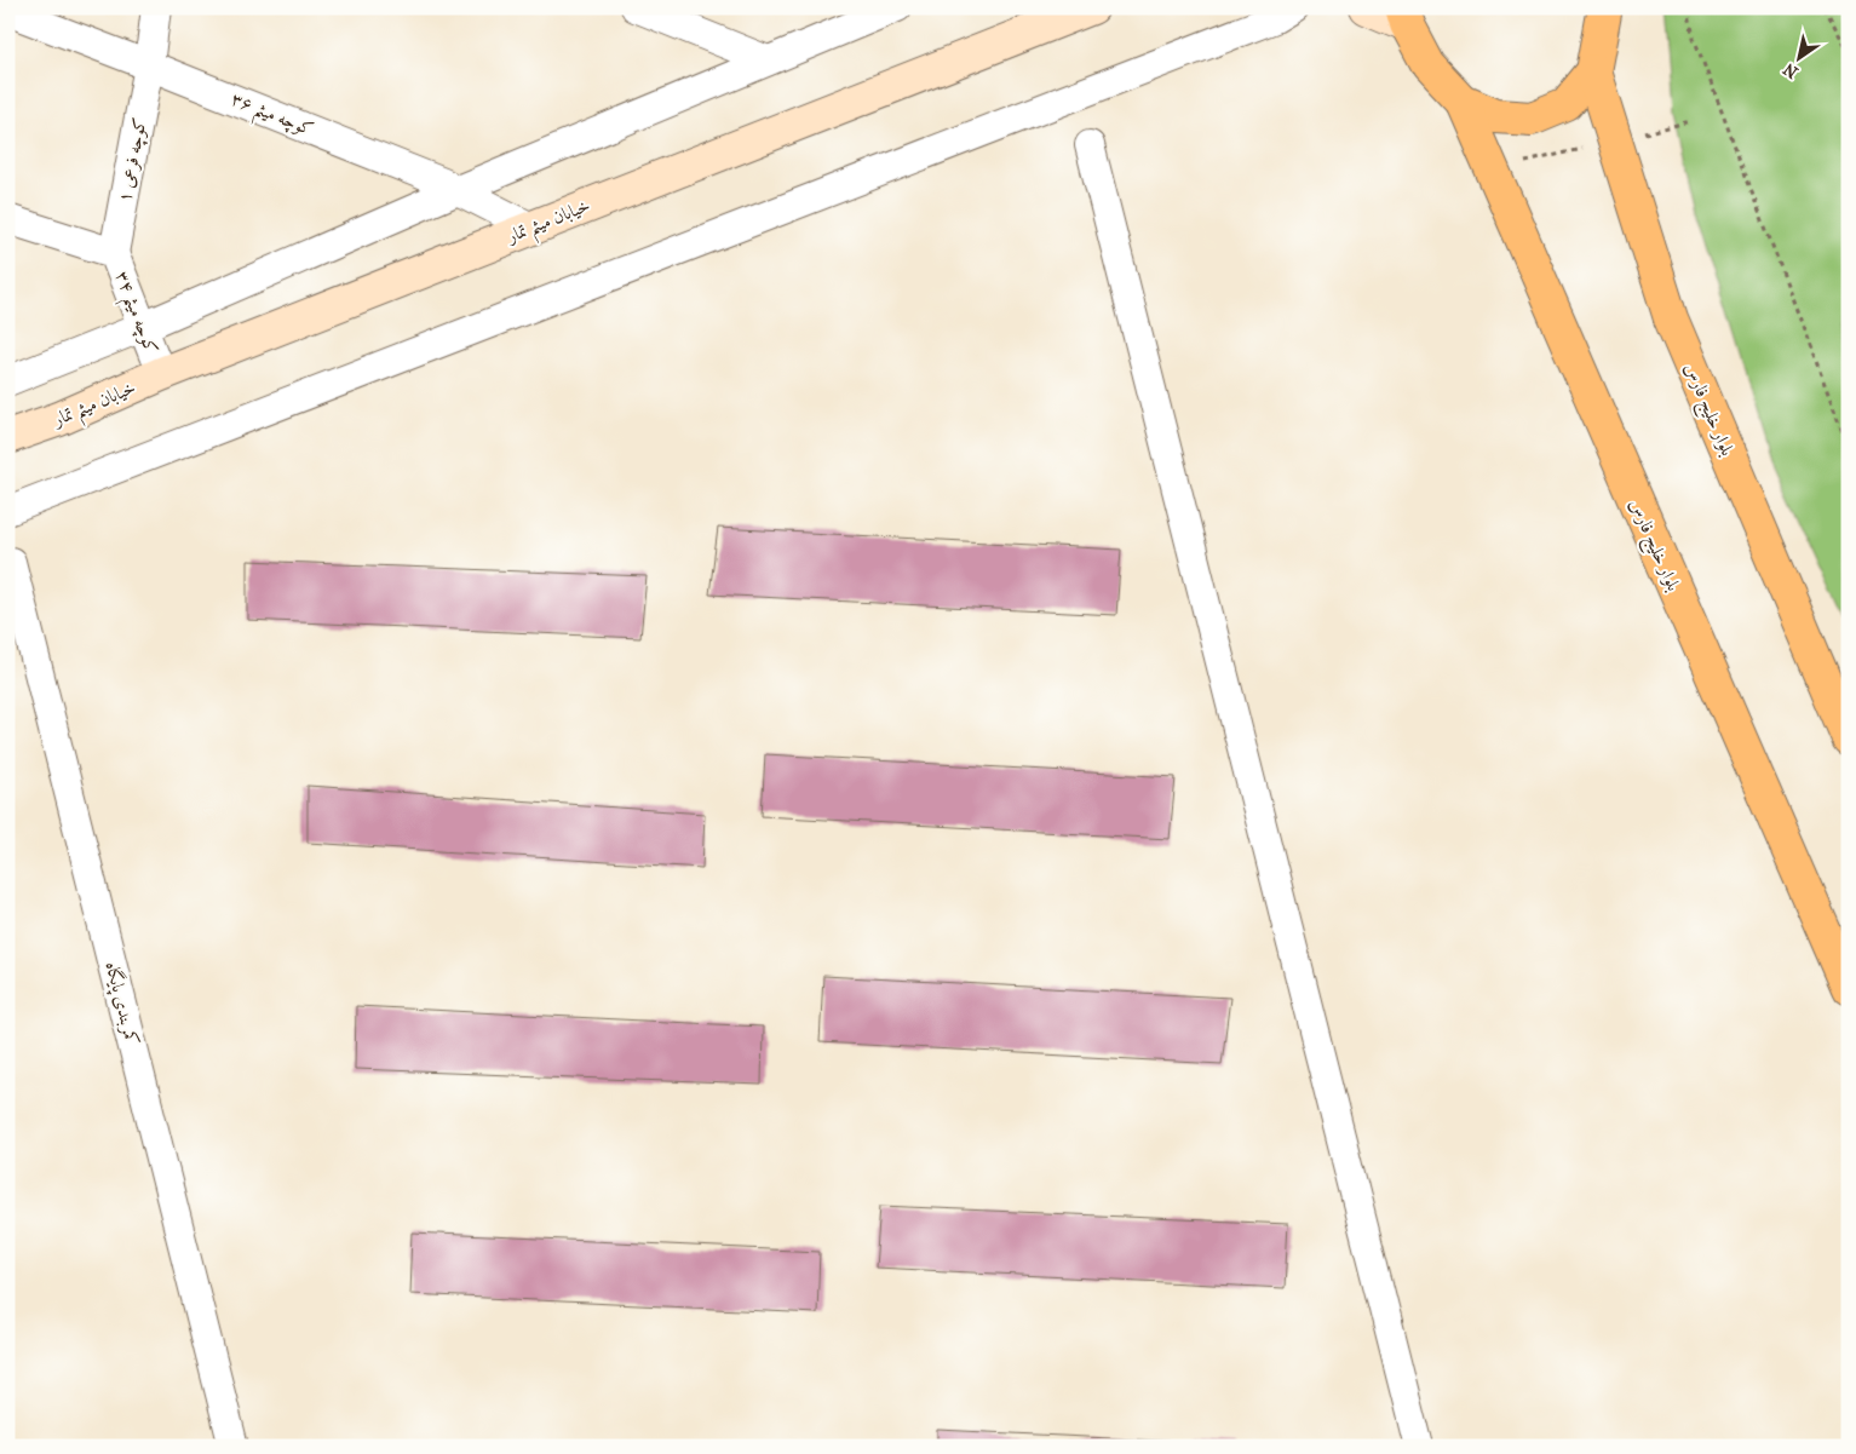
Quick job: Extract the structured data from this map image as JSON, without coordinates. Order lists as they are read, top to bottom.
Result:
{
  "streets": {
    "main road": ["بلوار خلیج ‌فارس", "بلوار خلیج‌ فارس"],
    "street": [
      "کوچه میثم ۳۶",
      "کوچه فرعی ۱",
      "خیابان میثم تمار",
      "کوچه میثم ۳۴",
      "کمربندی پایگاه"
    ]
  },
  "crossings": [
    ["کوچه میثم ۳۶", "کوچه فرعی ۱"],
    ["کوچه میثم ۳۶", "خیابان میثم تمار"],
    ["کوچه فرعی ۱", "کوچه میثم ۳۴"],
    ["خیابان میثم تمار", "کوچه میثم ۳۴"]
  ],
  "north": "bottom left"
}
